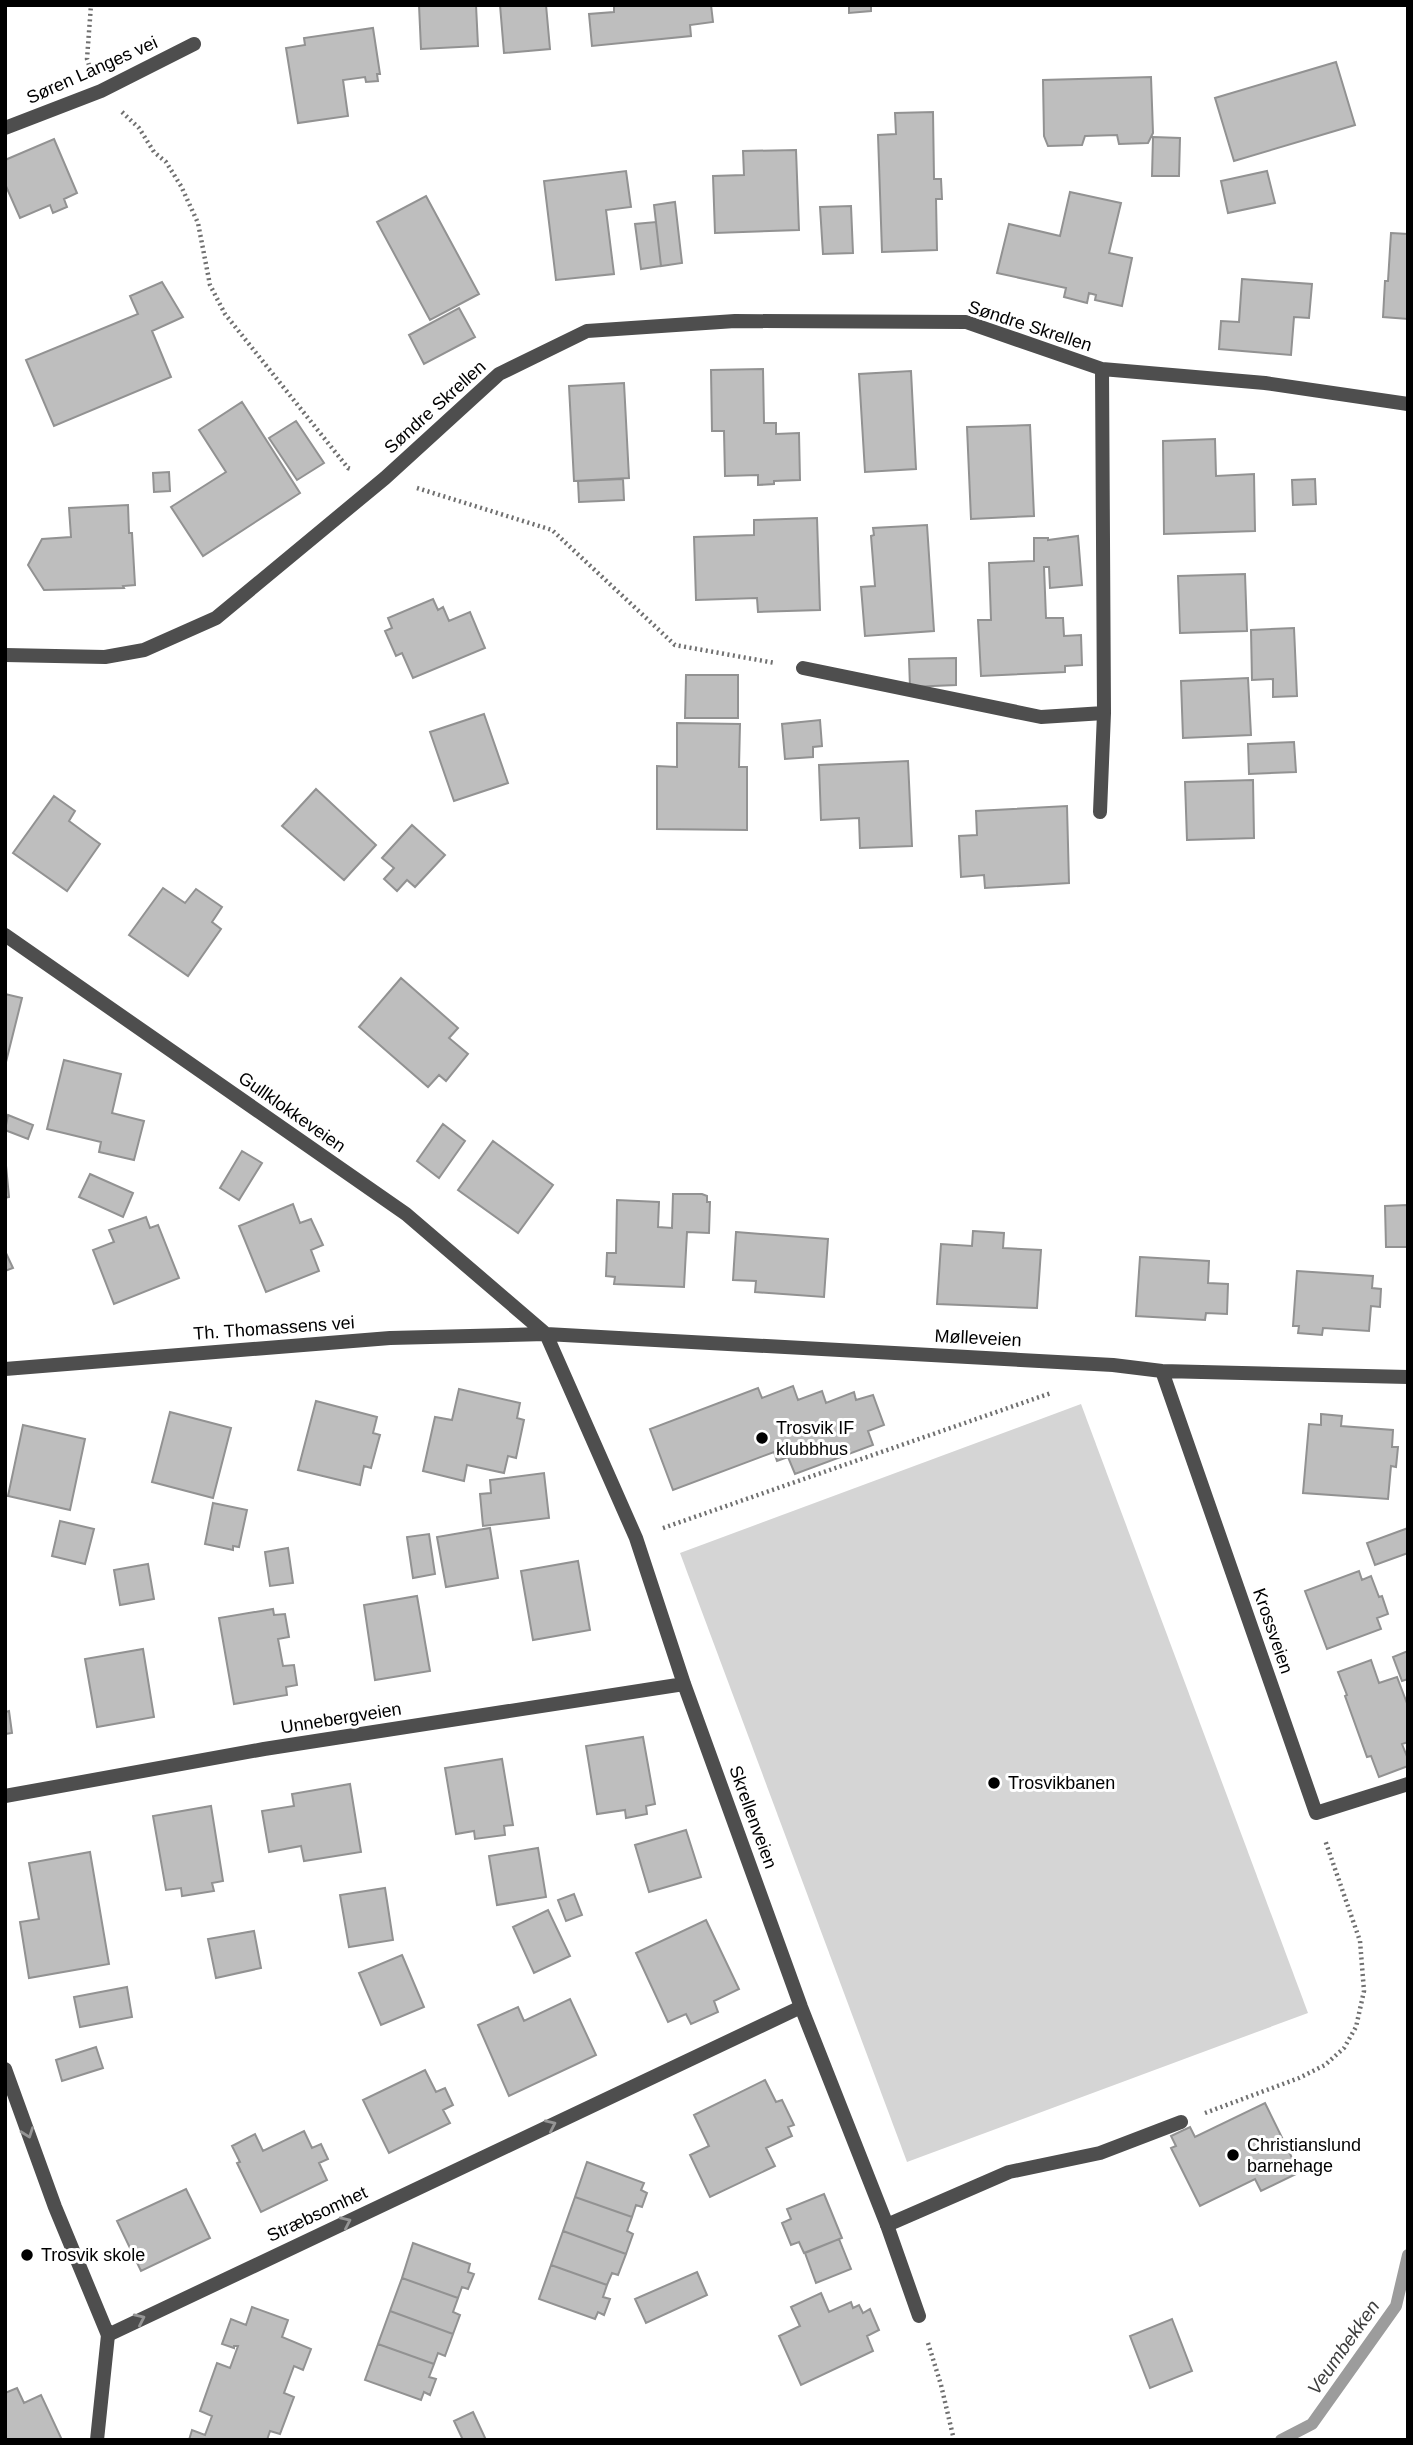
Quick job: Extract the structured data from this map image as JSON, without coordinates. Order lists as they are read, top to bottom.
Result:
{
  "streets": {
    "street": [
      "Søren Langes vei",
      "Søndre Skrellen",
      "Gullklokkeveien",
      "Th. Thomassens vei",
      "Mølleveien",
      "Krossveien",
      "Unnebergveien",
      "Skrellenveien",
      "Stræbsomhet"
    ]
  },
  "crossings": [
    ["Gullklokkeveien", "Th. Thomassens vei"],
    ["Gullklokkeveien", "Mølleveien"],
    ["Gullklokkeveien", "Skrellenveien"],
    ["Th. Thomassens vei", "Mølleveien"],
    ["Th. Thomassens vei", "Skrellenveien"],
    ["Mølleveien", "Krossveien"],
    ["Mølleveien", "Skrellenveien"],
    ["Unnebergveien", "Skrellenveien"],
    ["Skrellenveien", "Stræbsomhet"]
  ],
  "one_way": ["Stræbsomhet"],
  "water": ["Veumbekken"],
  "places": [
    "Trosvik IF klubbhus",
    "Trosvikbanen",
    "Christianslund barnehage",
    "Trosvik skole"
  ]
}
